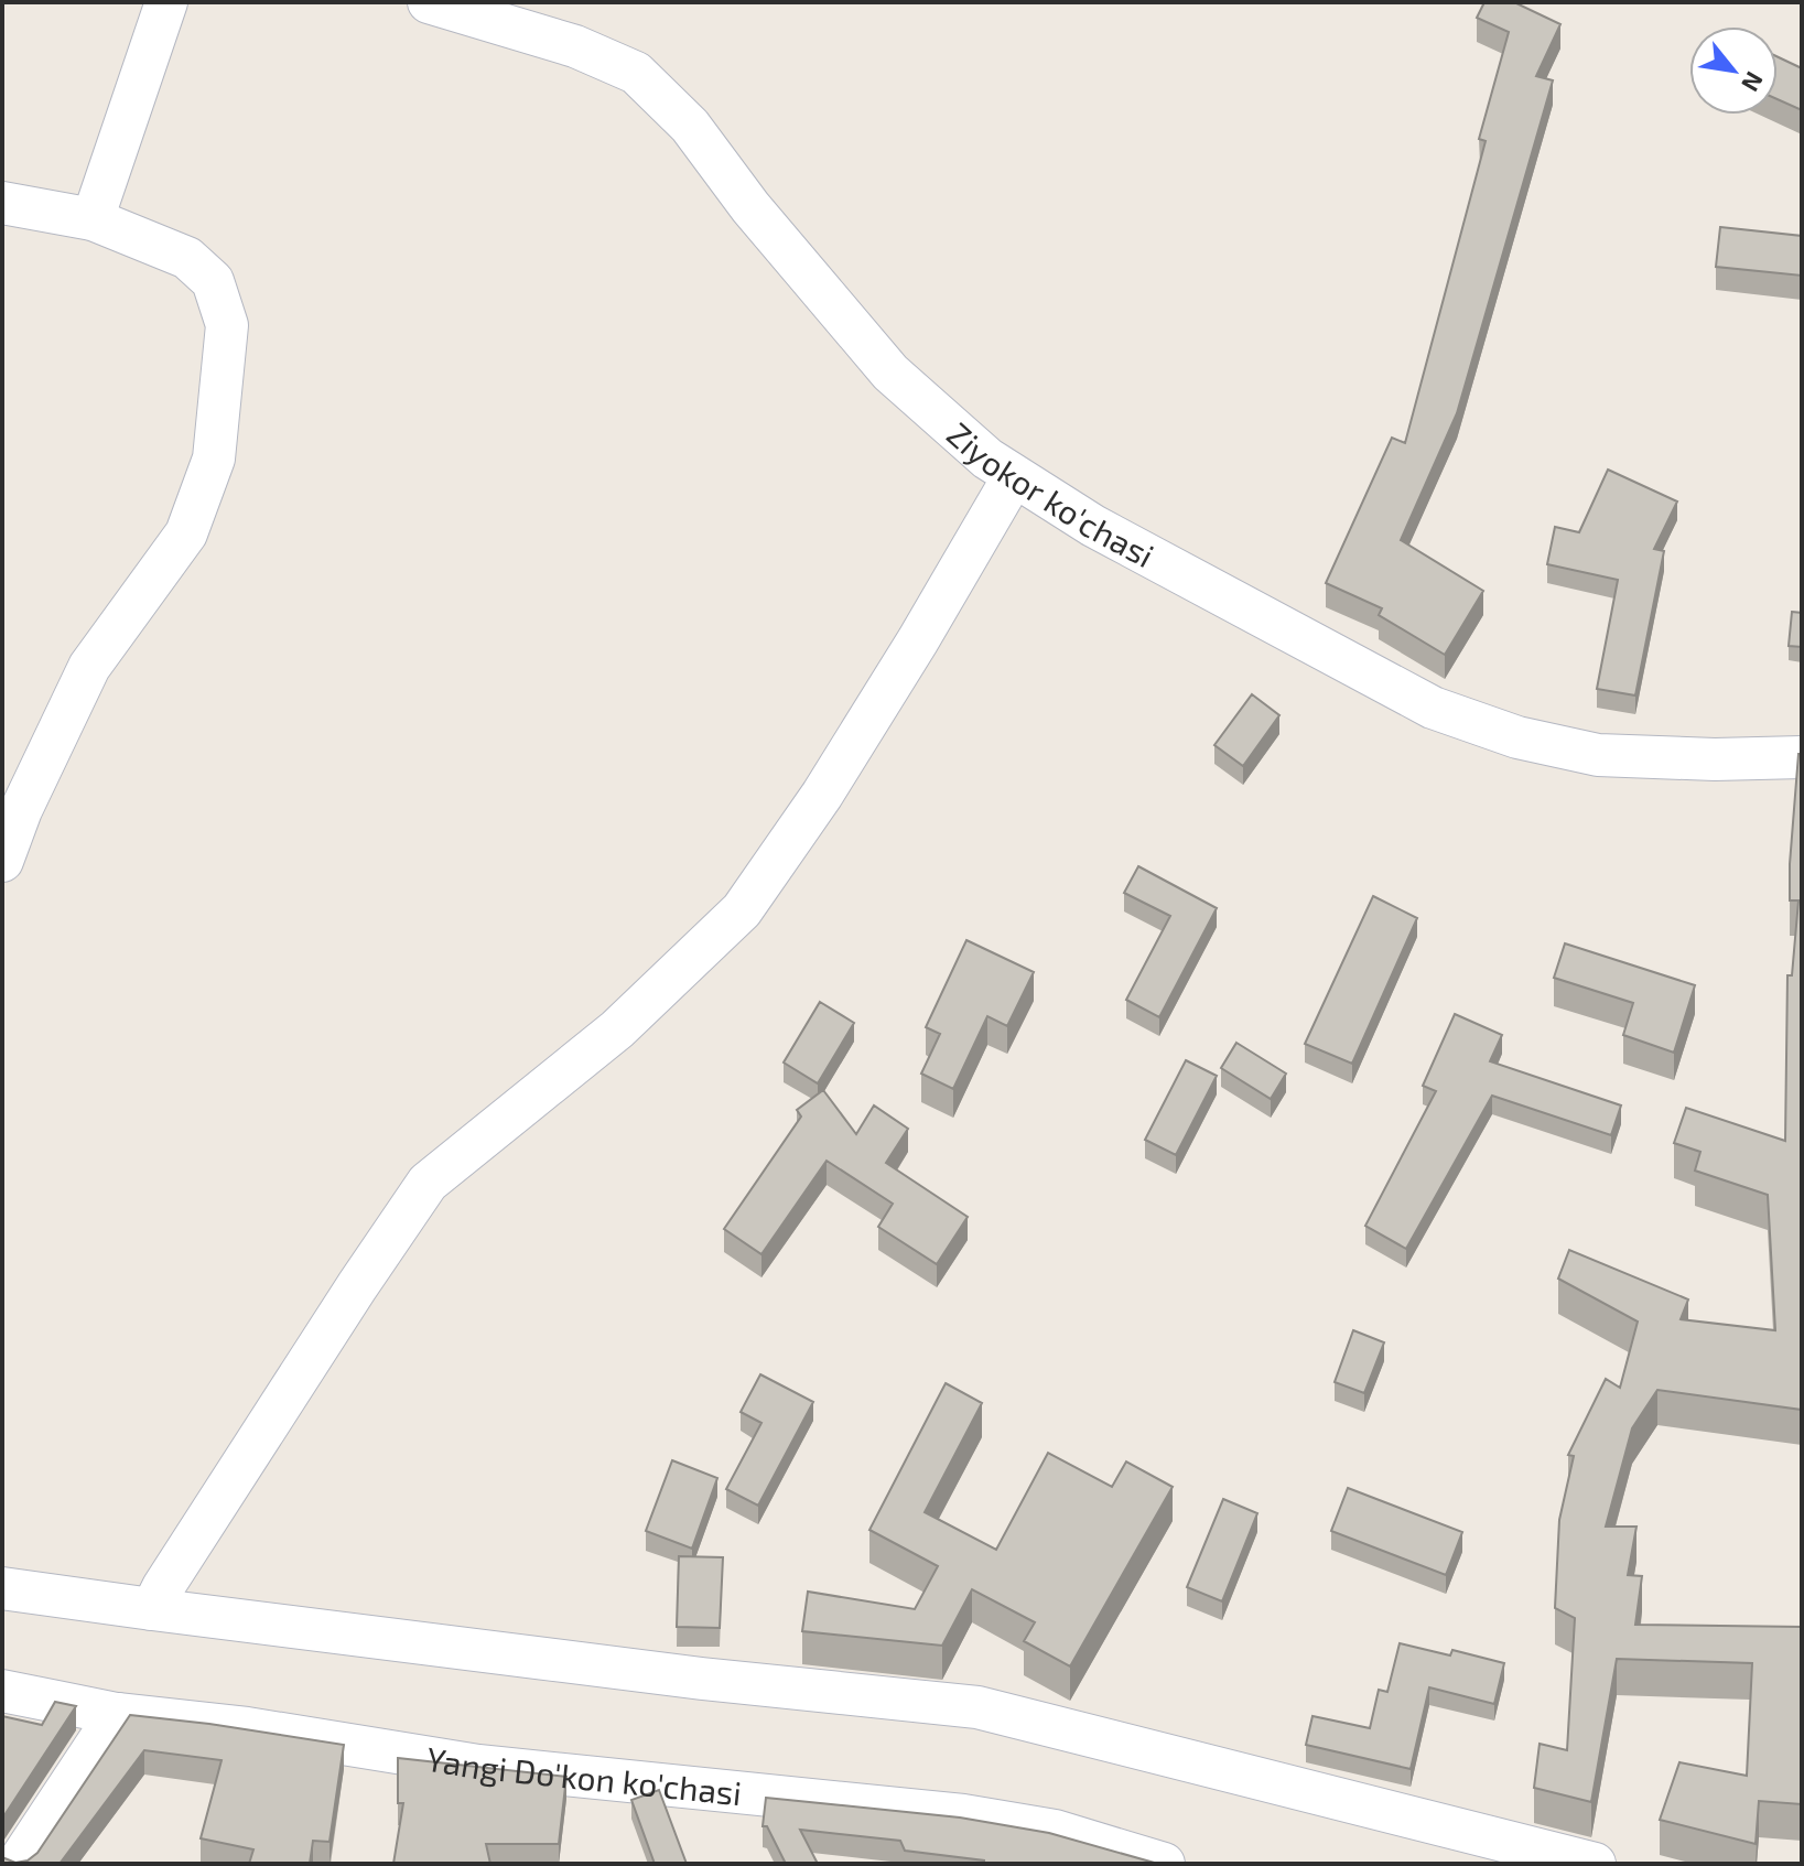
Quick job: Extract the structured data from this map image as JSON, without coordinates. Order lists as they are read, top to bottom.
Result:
{
  "streets": {
    "street": ["Ziyokor ko'chasi", "Yangi Do'kon ko'chasi"]
  },
  "north": "bottom right"
}
